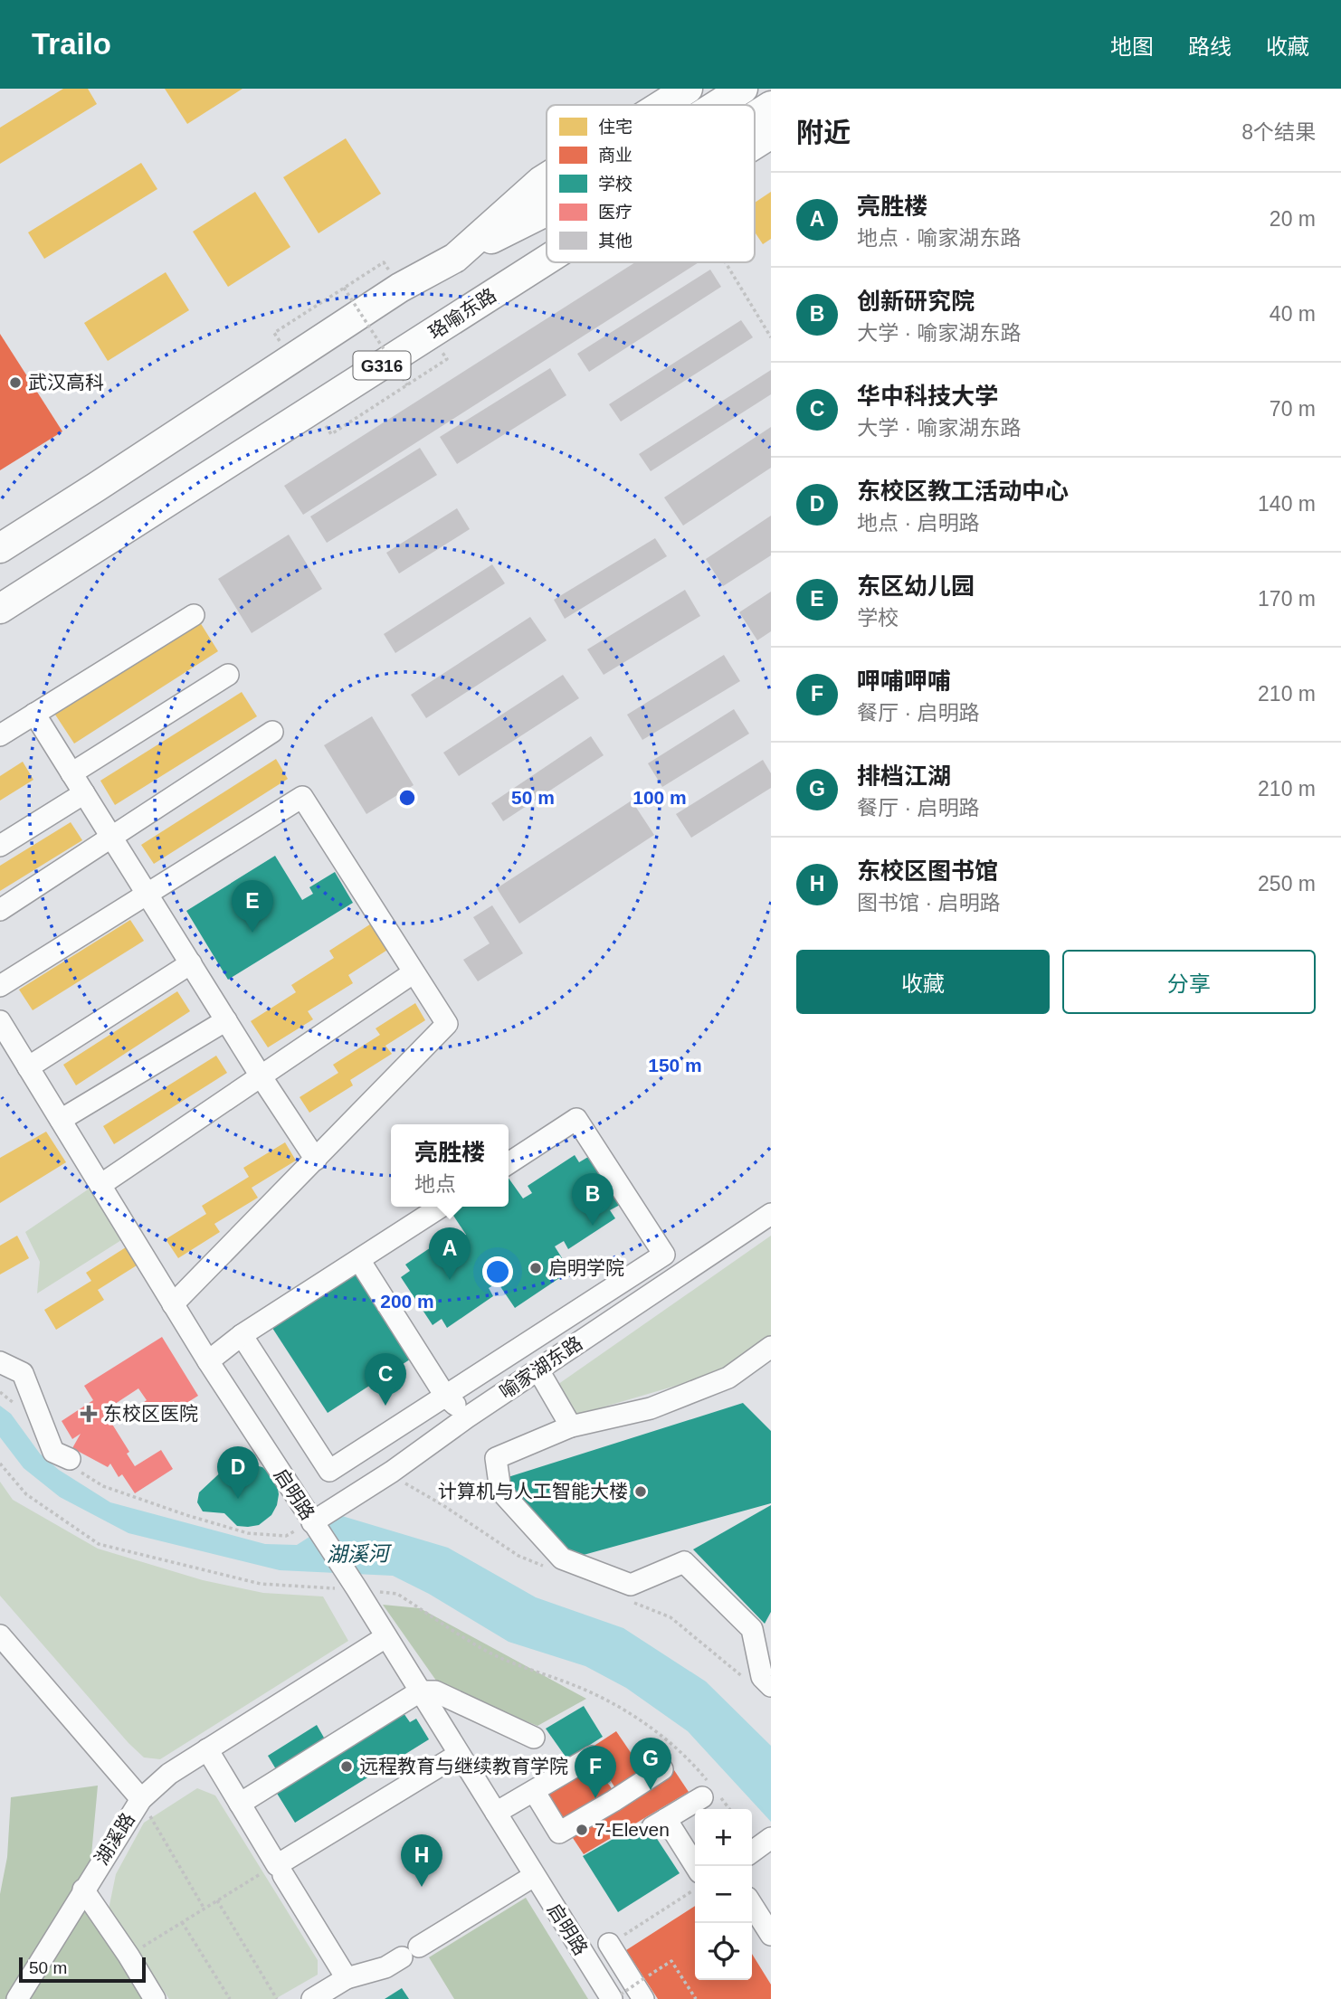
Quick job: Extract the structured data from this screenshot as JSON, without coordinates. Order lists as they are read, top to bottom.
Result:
{
  "streets": {
    "highway": ["珞喻东路", "G316"],
    "street": ["喻家湖东路", "启明路", "湖溪路"]
  },
  "crossings": [
    ["喻家湖东路", "启明路"]
  ],
  "water": ["湖溪河"],
  "places": {
    "other": [
      "武汉高科",
      "启明学院",
      "计算机与人工智能大楼",
      "远程教育与继续教育学院",
      "7-Eleven"
    ],
    "health": ["东校区医院"]
  },
  "legend": [
    "住宅",
    "商业",
    "学校",
    "医疗",
    "其他"
  ],
  "scale_bar": "50 m",
  "page": {
    "header": "Trailo",
    "nav": ["地图", "路线", "收藏"],
    "heading": ["附近", "8个结果"],
    "list": [
      {
        "mark": "A",
        "name": "亮胜楼",
        "note": "地点 · 喻家湖东路",
        "value": "20 m"
      },
      {
        "mark": "B",
        "name": "创新研究院",
        "note": "大学 · 喻家湖东路",
        "value": "40 m"
      },
      {
        "mark": "C",
        "name": "华中科技大学",
        "note": "大学 · 喻家湖东路",
        "value": "70 m"
      },
      {
        "mark": "D",
        "name": "东校区教工活动中心",
        "note": "地点 · 启明路",
        "value": "140 m"
      },
      {
        "mark": "E",
        "name": "东区幼儿园",
        "note": "学校",
        "value": "170 m"
      },
      {
        "mark": "F",
        "name": "呷哺呷哺",
        "note": "餐厅 · 启明路",
        "value": "210 m"
      },
      {
        "mark": "G",
        "name": "排档江湖",
        "note": "餐厅 · 启明路",
        "value": "210 m"
      },
      {
        "mark": "H",
        "name": "东校区图书馆",
        "note": "图书馆 · 启明路",
        "value": "250 m"
      }
    ],
    "pins": [
      "E",
      "B",
      "A",
      "C",
      "D",
      "G",
      "F",
      "H"
    ],
    "buttons": ["收藏", "分享"],
    "popup": ["亮胜楼", "地点"],
    "map_buttons": ["+", "−"],
    "scale": "50 m"
  },
  "rings": [
    "50 m",
    "100 m",
    "150 m",
    "200 m"
  ]
}
